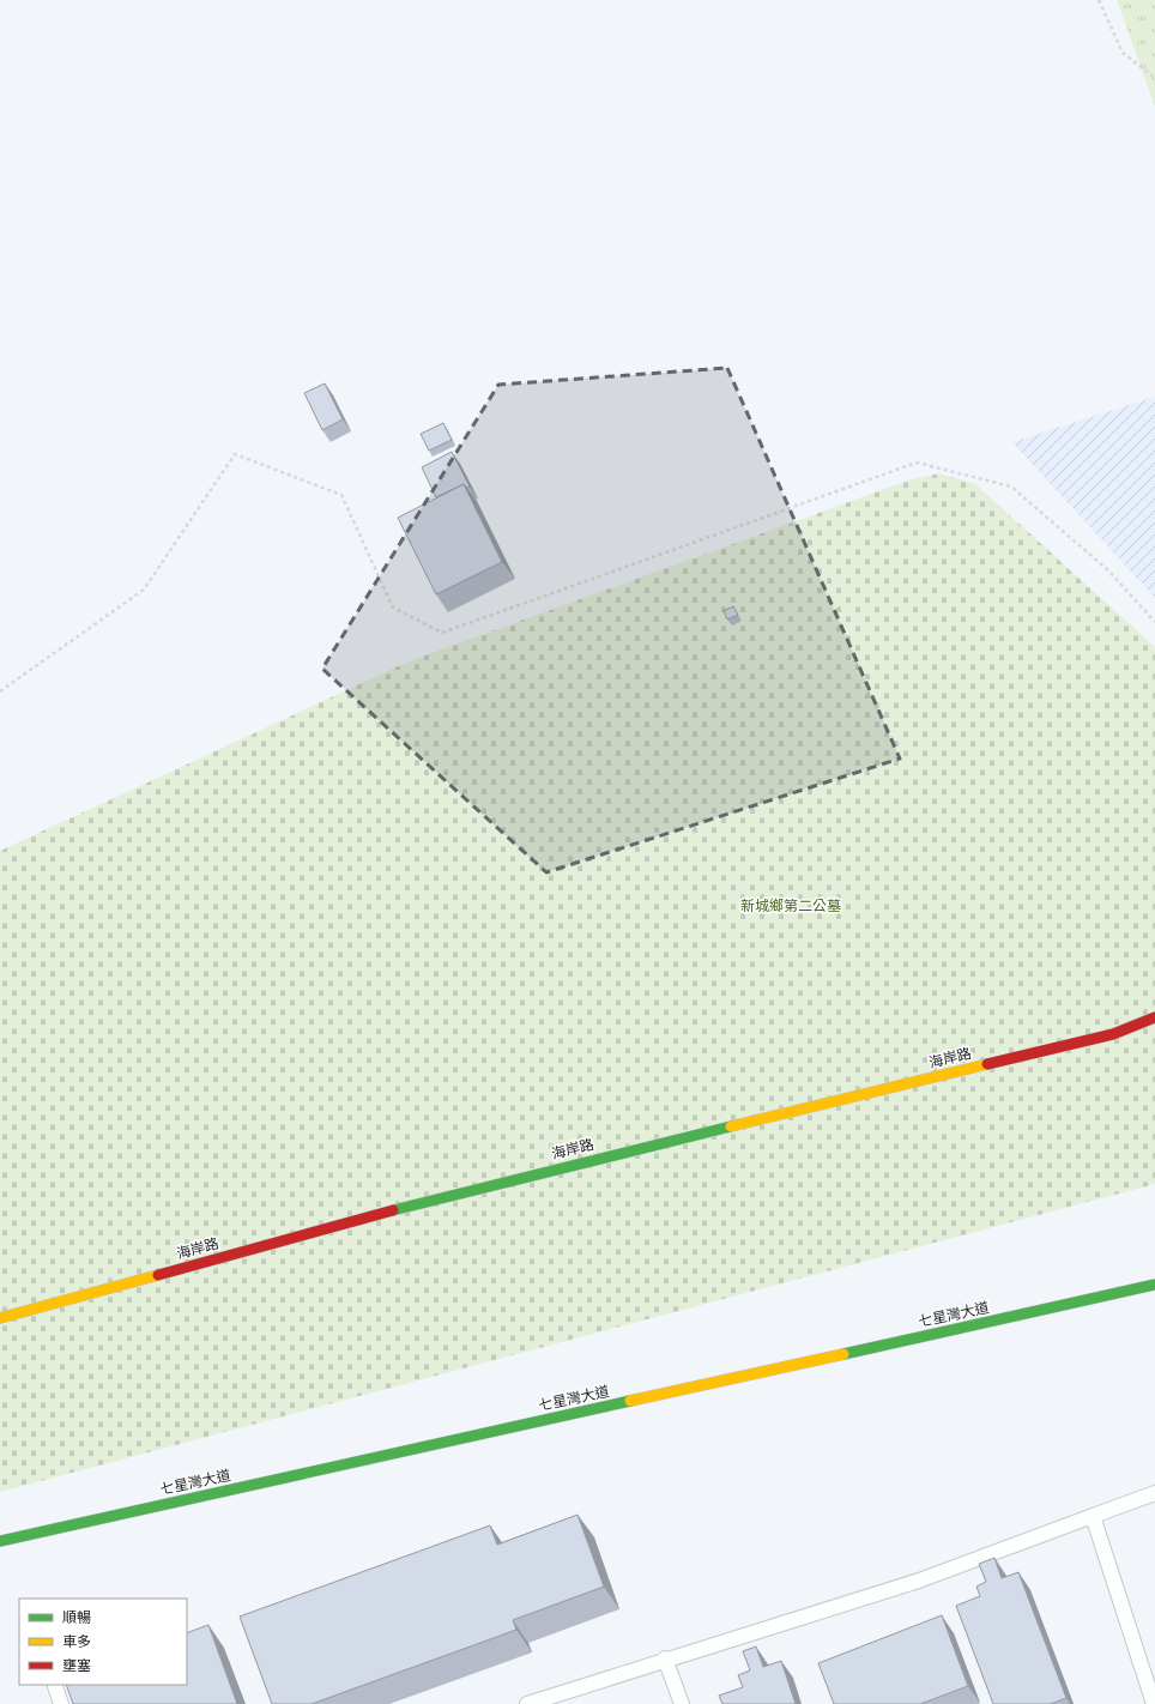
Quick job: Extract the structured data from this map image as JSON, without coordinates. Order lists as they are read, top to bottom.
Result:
{
  "streets": {
    "main road": ["海岸路", "七星灣大道"]
  },
  "parks": ["新城鄉第二公墓"],
  "legend": ["順暢", "車多", "壅塞"]
}
